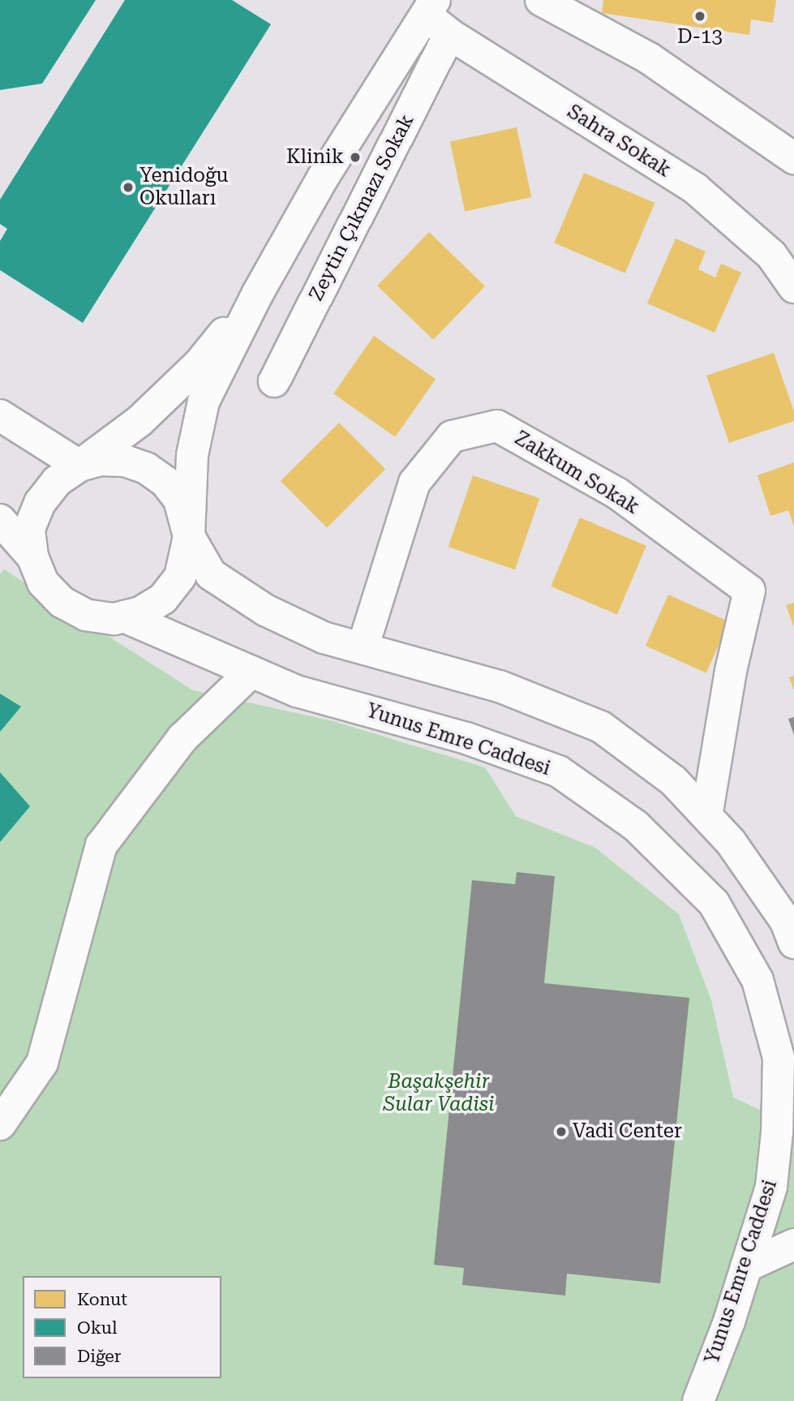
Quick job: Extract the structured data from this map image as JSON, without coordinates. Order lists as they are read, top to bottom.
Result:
{
  "streets": {
    "street": [
      "Sahra Sokak",
      "Zeytin Çıkmazı Sokak",
      "Zakkum Sokak",
      "Yunus Emre Caddesi"
    ]
  },
  "crossings": [
    ["Sahra Sokak", "Zeytin Çıkmazı Sokak"],
    ["Zakkum Sokak", "Yunus Emre Caddesi"]
  ],
  "parks": ["Başakşehir Sular Vadisi"],
  "places": [
    "D-13",
    "Klinik",
    "Yenidoğu Okulları",
    "Vadi Center"
  ],
  "legend": ["Konut", "Okul", "Diğer"]
}
